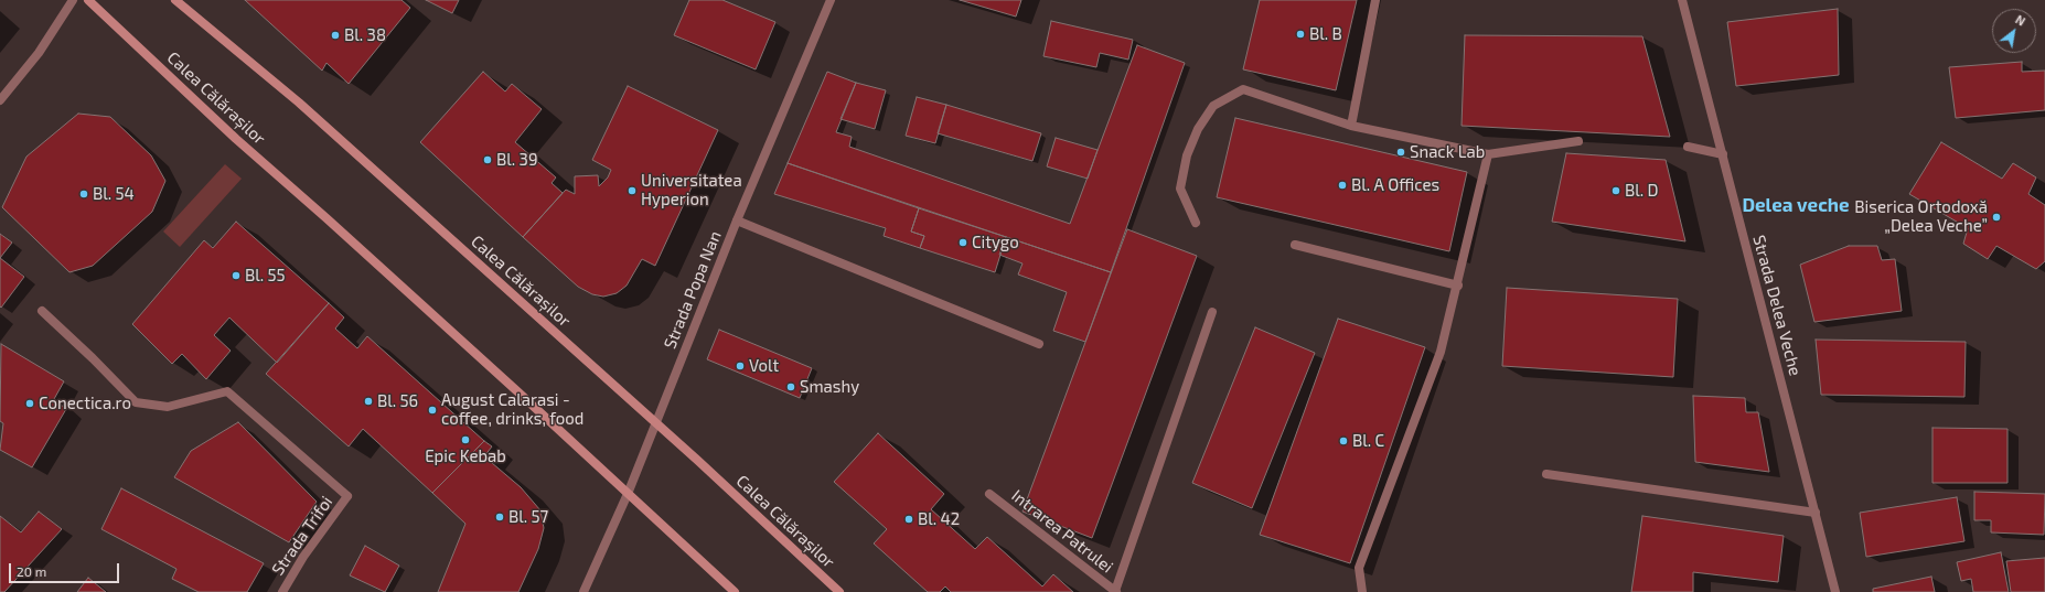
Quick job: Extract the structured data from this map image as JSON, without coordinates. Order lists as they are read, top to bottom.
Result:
{
  "streets": {
    "main road": ["Calea Călărașilor"],
    "street": [
      "Strada Popa Nan",
      "Strada Delea Veche",
      "Intrarea Patrulei",
      "Strada Trifoi"
    ]
  },
  "crossings": [
    ["Calea Călărașilor", "Strada Popa Nan"]
  ],
  "districts": ["Delea veche"],
  "places": [
    "Bl. B",
    "Bl. 38",
    "Snack Lab",
    "Bl. 39",
    "Bl. A Offices",
    "Universitatea Hyperion",
    "Bl. D",
    "Bl. 54",
    "Biserica Ortodoxă „Delea Veche”",
    "Citygo",
    "Bl. 55",
    "Volt",
    "Smashy",
    "Bl. 56",
    "Conectica.ro",
    "August Calarasi - coffee, drinks, food",
    "Epic Kebab",
    "Bl. C",
    "Bl. 57",
    "Bl. 42"
  ],
  "scale_bar": "20 m",
  "north": "top right"
}
